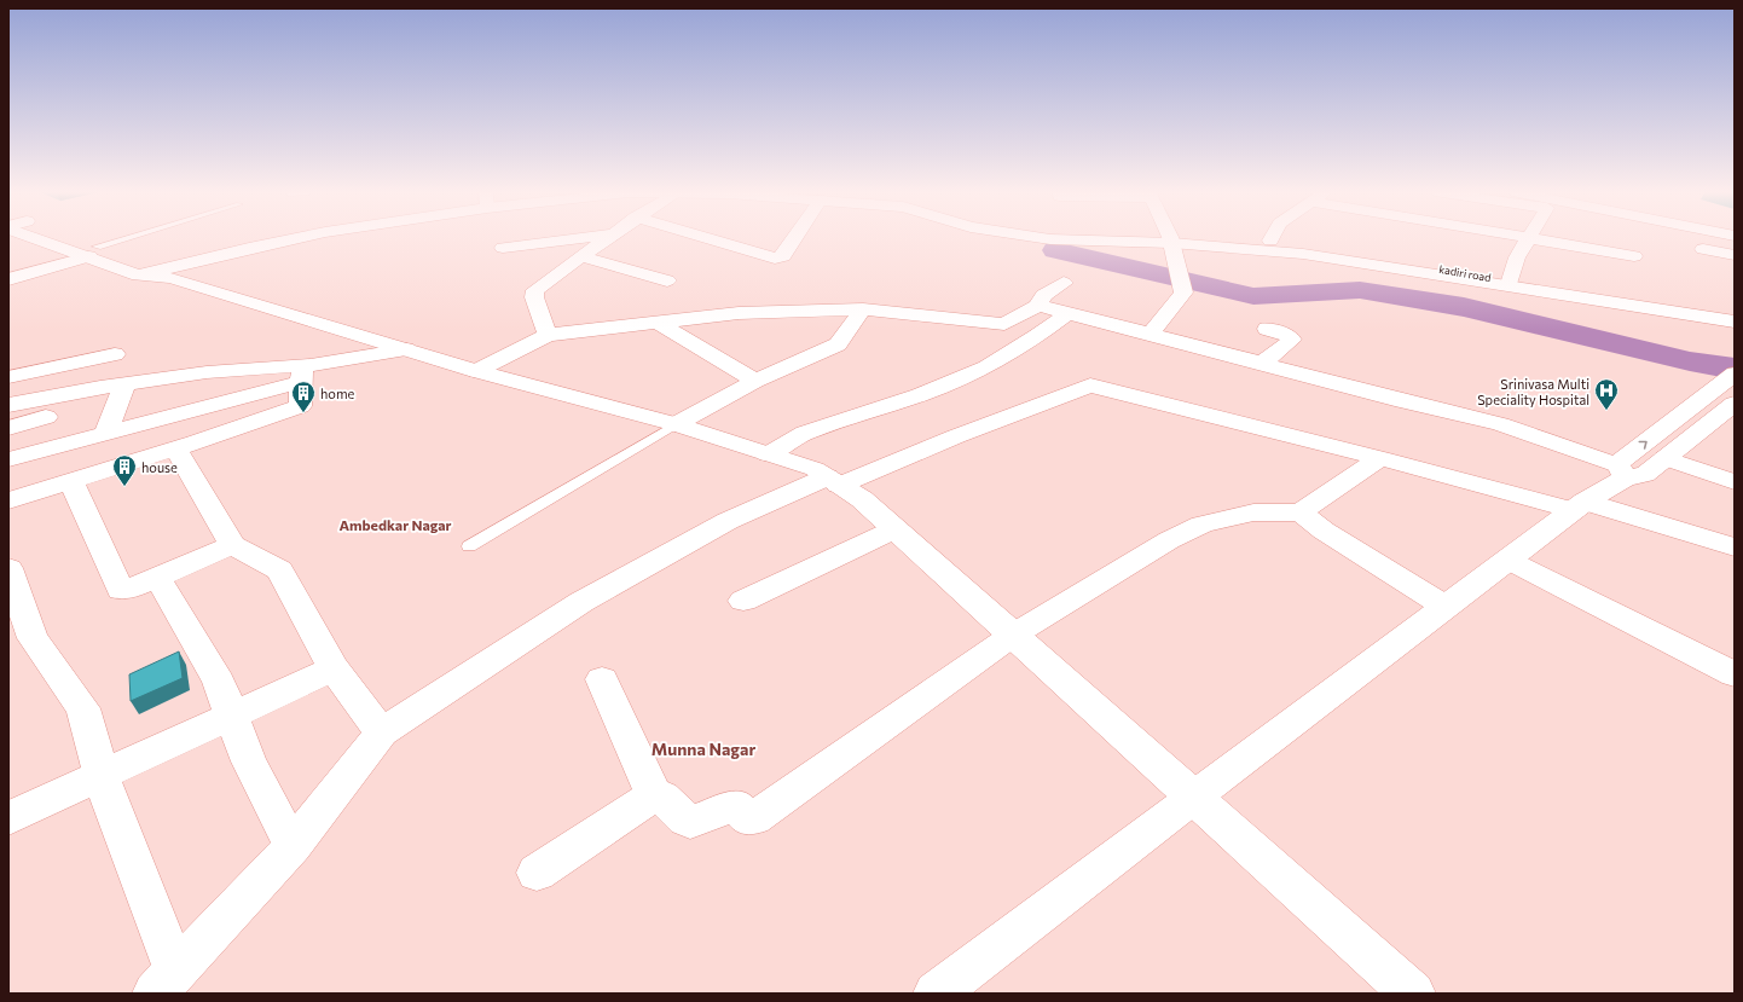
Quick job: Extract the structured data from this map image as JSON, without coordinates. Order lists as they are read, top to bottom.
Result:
{
  "streets": {
    "street": ["kadiri road"]
  },
  "districts": ["Ambedkar Nagar", "Munna Nagar"],
  "places": {
    "hospital": ["Srinivasa Multi Speciality Hospital"],
    "building": ["home", "house"]
  }
}
